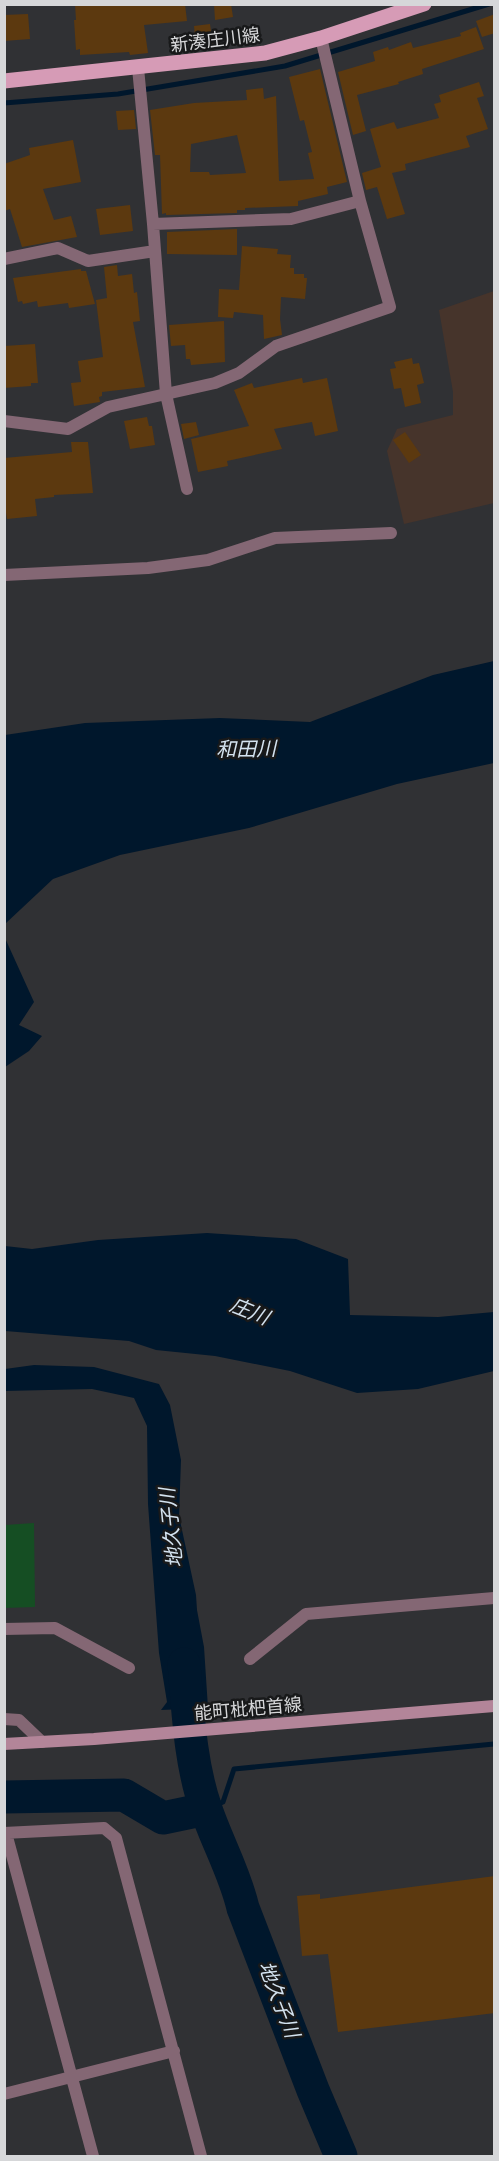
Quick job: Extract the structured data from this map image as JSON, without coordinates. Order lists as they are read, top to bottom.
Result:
{
  "streets": {
    "main road": ["新湊庄川線", "能町枇杷首線"]
  },
  "water": ["和田川", "庄川", "地久子川"]
}
